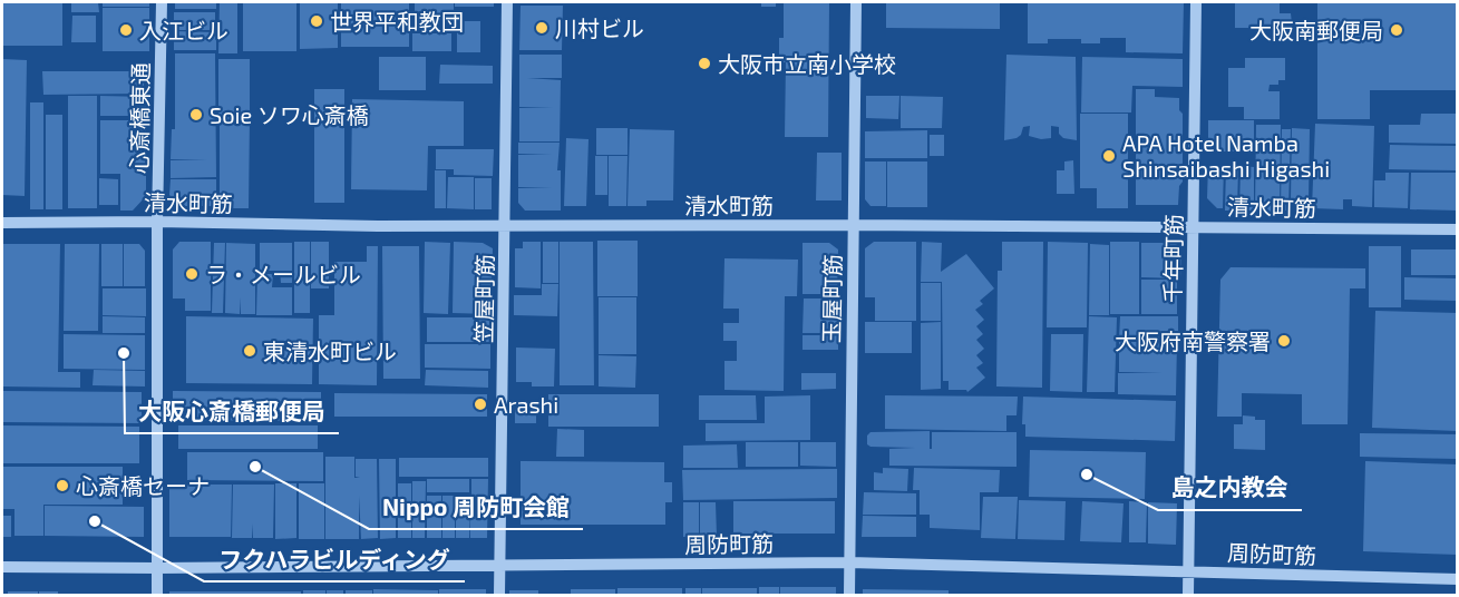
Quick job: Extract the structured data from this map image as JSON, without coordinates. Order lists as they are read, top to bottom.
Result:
{
  "streets": {
    "street": [
      "心斎橋東通",
      "清水町筋",
      "千年町筋",
      "笠屋町筋",
      "玉屋町筋",
      "周防町筋"
    ]
  },
  "crossings": [
    ["心斎橋東通", "清水町筋"],
    ["心斎橋東通", "周防町筋"],
    ["清水町筋", "千年町筋"],
    ["清水町筋", "笠屋町筋"],
    ["清水町筋", "玉屋町筋"],
    ["千年町筋", "周防町筋"],
    ["笠屋町筋", "周防町筋"],
    ["玉屋町筋", "周防町筋"]
  ],
  "places": [
    "世界平和教団",
    "川村ビル",
    "入江ビル",
    "大阪南郵便局",
    "大阪市立南小学校",
    "Soie ソワ心斎橋",
    "APA Hotel Namba Shinsaibashi Higashi",
    "ラ・メールビル",
    "大阪府南警察署",
    "東清水町ビル",
    "大阪心斎橋郵便局",
    "Arashi",
    "Nippo 周防町会館",
    "島之内教会",
    "心斎橋セーナ",
    "フクハラビルディング"
  ]
}
